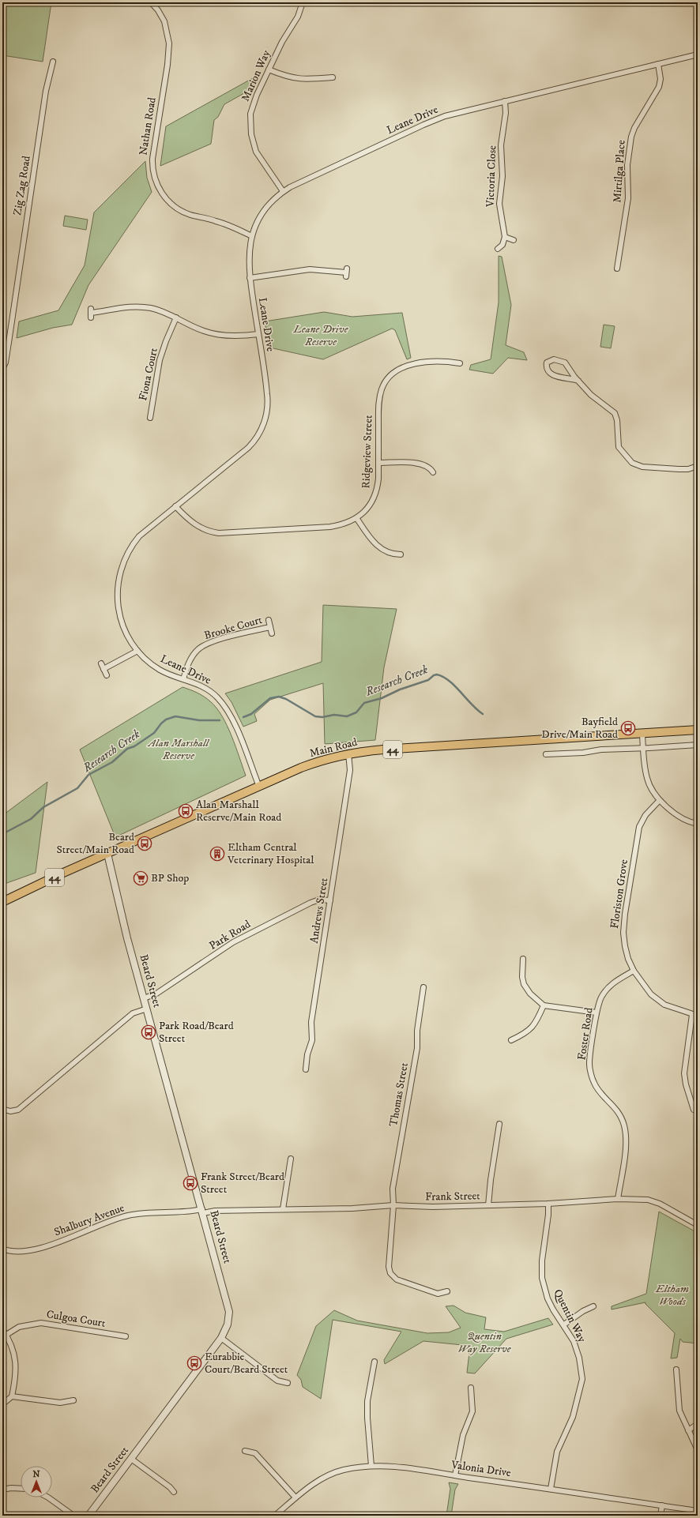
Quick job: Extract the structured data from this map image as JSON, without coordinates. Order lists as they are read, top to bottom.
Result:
{
  "streets": {
    "main road": ["Main Road", "44"],
    "street": [
      "Marion Way",
      "Leane Drive",
      "Nathan Road",
      "Mirtilga Place",
      "Victoria Close",
      "Zig Zag Road",
      "Fiona Court",
      "Ridgeview Street",
      "Brooke Court",
      "Floriston Grove",
      "Andrews Street",
      "Park Road",
      "Beard Street",
      "Foster Road",
      "Thomas Street",
      "Frank Street",
      "Shalbury Avenue",
      "Quentin Way",
      "Culgoa Court",
      "Valonia Drive"
    ]
  },
  "crossings": [
    ["Marion Way", "Leane Drive"],
    ["Leane Drive", "Nathan Road"],
    ["Leane Drive", "Mirtilga Place"],
    ["Leane Drive", "Victoria Close"],
    ["Leane Drive", "Ridgeview Street"],
    ["Leane Drive", "Brooke Court"],
    ["Leane Drive", "Main Road"],
    ["Main Road", "Andrews Street"],
    ["Main Road", "Beard Street"],
    ["Floriston Grove", "Foster Road"],
    ["Andrews Street", "Park Road"],
    ["Park Road", "Beard Street"],
    ["Beard Street", "Frank Street"],
    ["Beard Street", "Shalbury Avenue"],
    ["Foster Road", "Frank Street"],
    ["Thomas Street", "Frank Street"],
    ["Frank Street", "Shalbury Avenue"],
    ["Frank Street", "Quentin Way"],
    ["Quentin Way", "Valonia Drive"]
  ],
  "water": ["Research Creek"],
  "parks": [
    "Leane Drive Reserve",
    "Alan Marshall Reserve",
    "Eltham Woods",
    "Quentin Way Reserve"
  ],
  "places": {
    "bus stop": [
      "Bayfield Drive/Main Road",
      "Alan Marshall Reserve/Main Road",
      "Beard Street/Main Road",
      "Park Road/Beard Street",
      "Frank Street/Beard Street",
      "Eurabbie Court/Beard Street"
    ],
    "building": ["Eltham Central Veterinary Hospital"],
    "supermarket": ["BP Shop"]
  },
  "north": "top"
}
